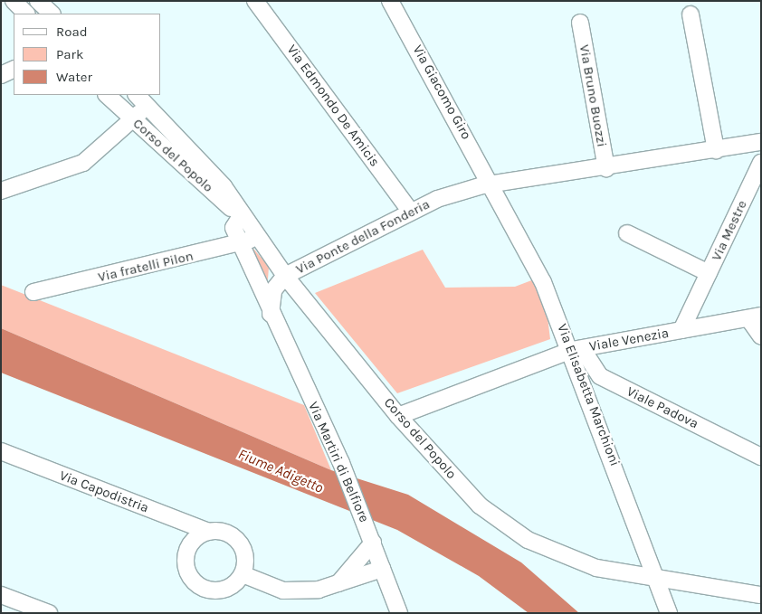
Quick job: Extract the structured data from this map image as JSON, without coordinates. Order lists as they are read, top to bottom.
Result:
{
  "streets": {
    "street": [
      "Via Giacomo Giro",
      "Via Bruno Buozzi",
      "Via Edmondo De Amicis",
      "Corso del Popolo",
      "Via Mestre",
      "Via Ponte della Fonderia",
      "Via fratelli Pilon",
      "Viale Venezia",
      "Via Elisabetta Marchioni",
      "Viale Padova",
      "Via Martiri di Belfiore",
      "Via Capodistria"
    ]
  },
  "crossings": [
    ["Via Giacomo Giro", "Via Ponte della Fonderia"],
    ["Via Giacomo Giro", "Via Elisabetta Marchioni"],
    ["Via Edmondo De Amicis", "Via Ponte della Fonderia"],
    ["Corso del Popolo", "Via Ponte della Fonderia"],
    ["Corso del Popolo", "Via fratelli Pilon"],
    ["Corso del Popolo", "Viale Venezia"],
    ["Corso del Popolo", "Via Elisabetta Marchioni"],
    ["Corso del Popolo", "Via Martiri di Belfiore"],
    ["Via Mestre", "Viale Venezia"],
    ["Via Ponte della Fonderia", "Via Elisabetta Marchioni"],
    ["Via fratelli Pilon", "Via Martiri di Belfiore"],
    ["Viale Venezia", "Via Elisabetta Marchioni"]
  ],
  "water": ["Fiume Adigetto"],
  "legend": ["Road", "Park", "Water"]
}
